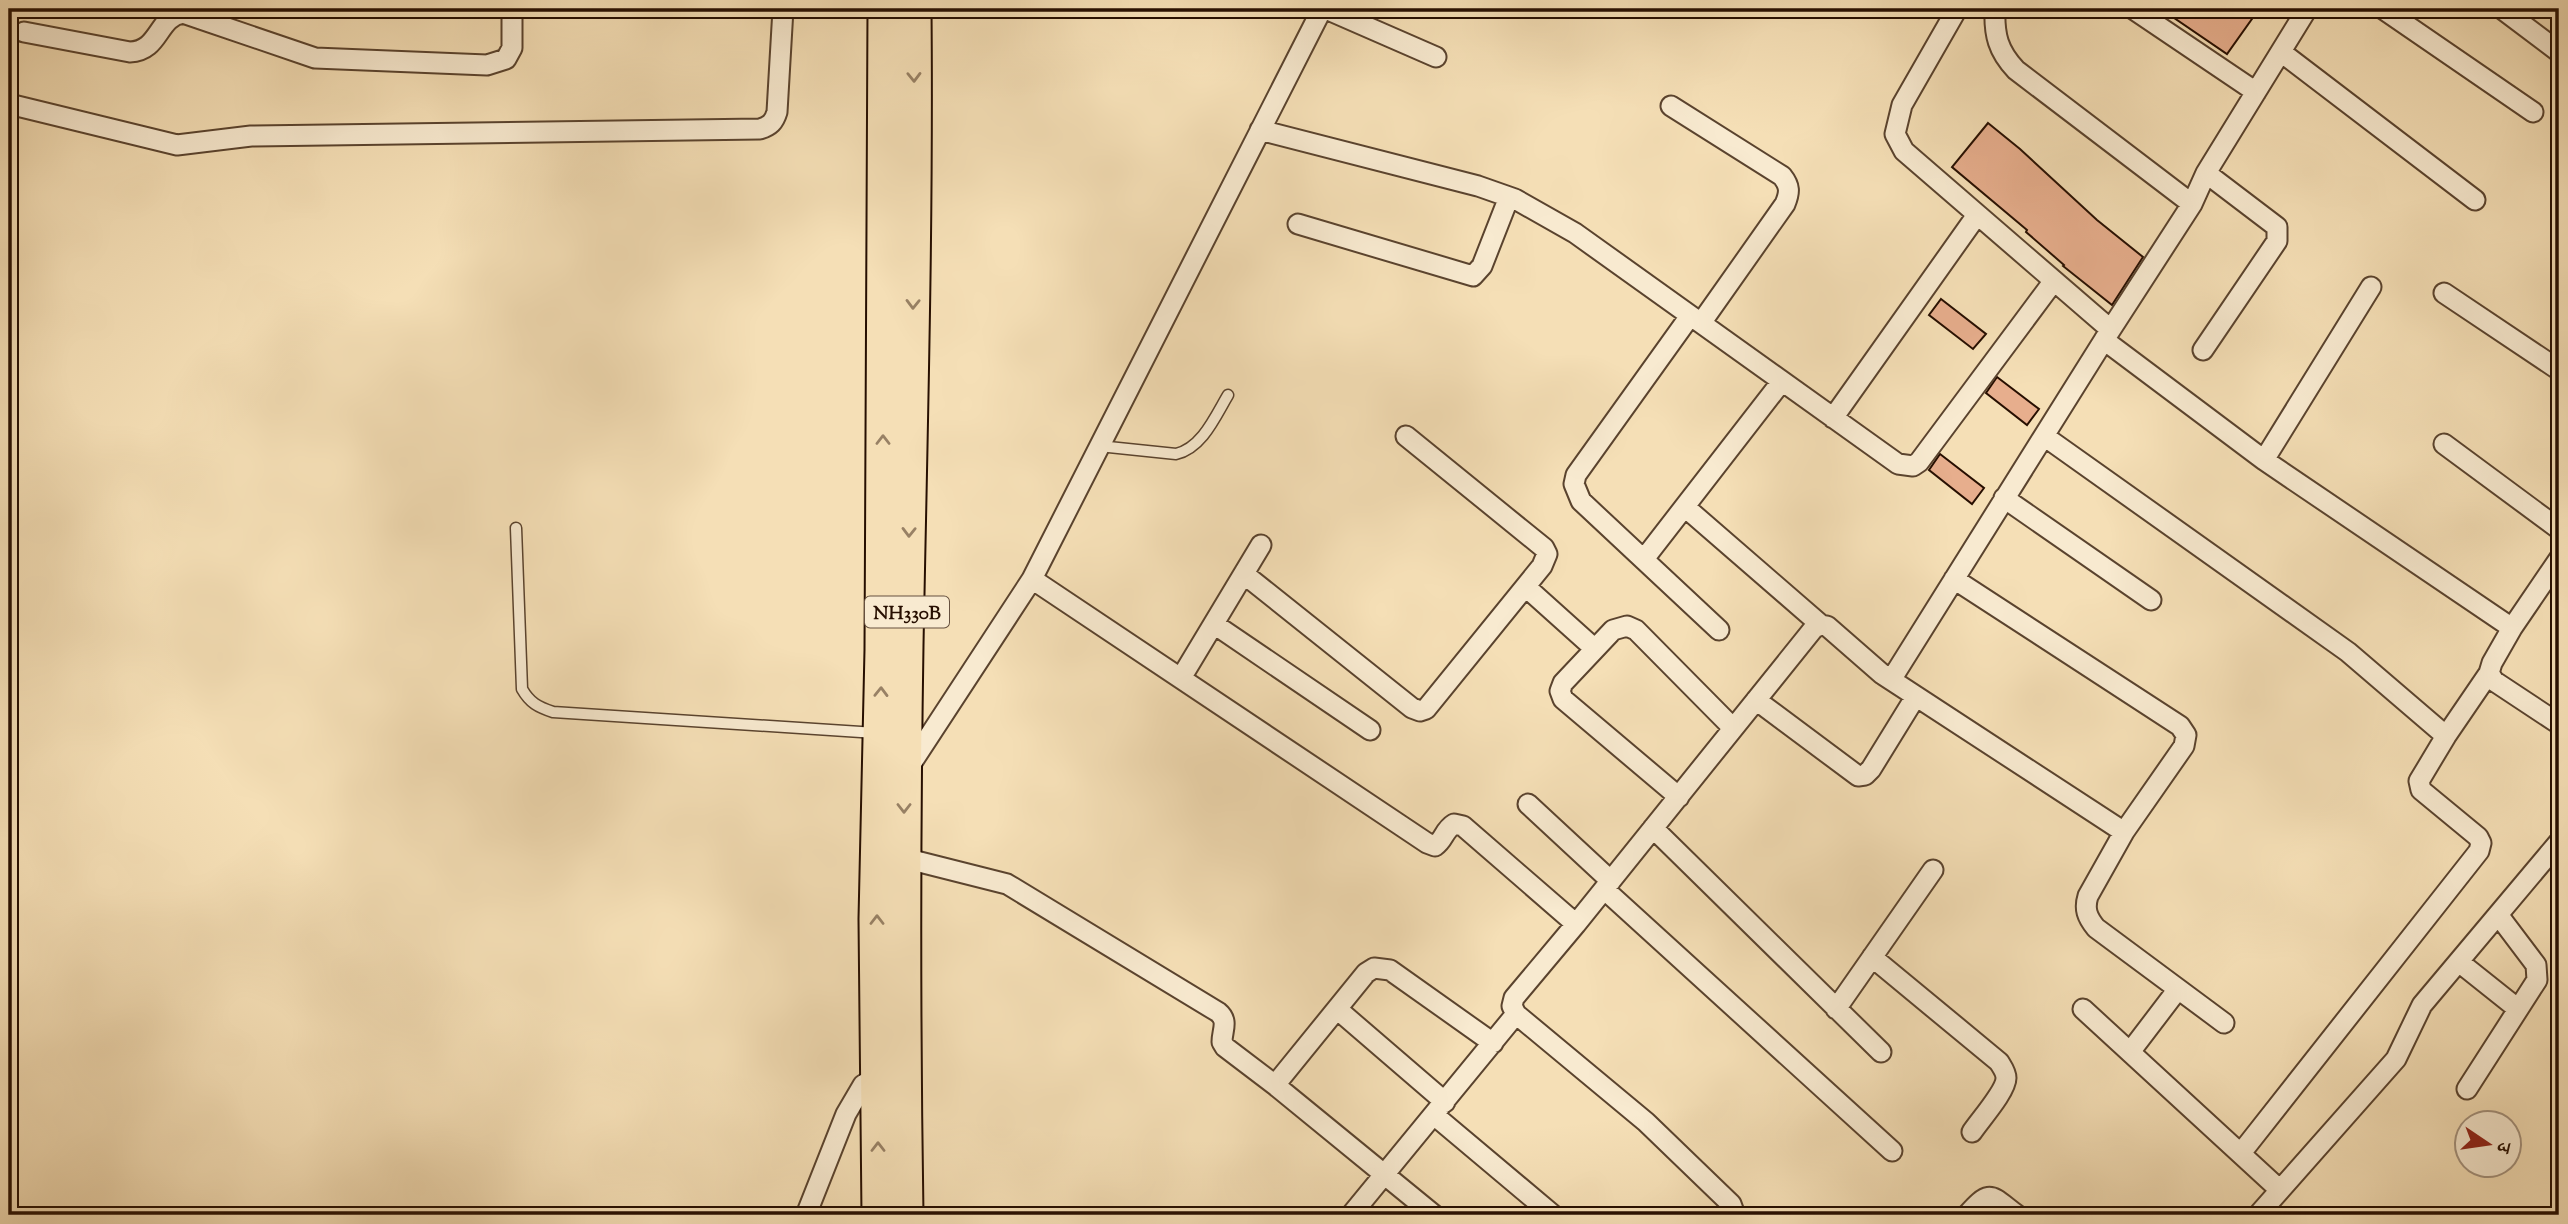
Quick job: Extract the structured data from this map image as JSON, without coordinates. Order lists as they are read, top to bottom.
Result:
{
  "streets": {
    "highway": ["NH330B"]
  },
  "north": "right"
}
